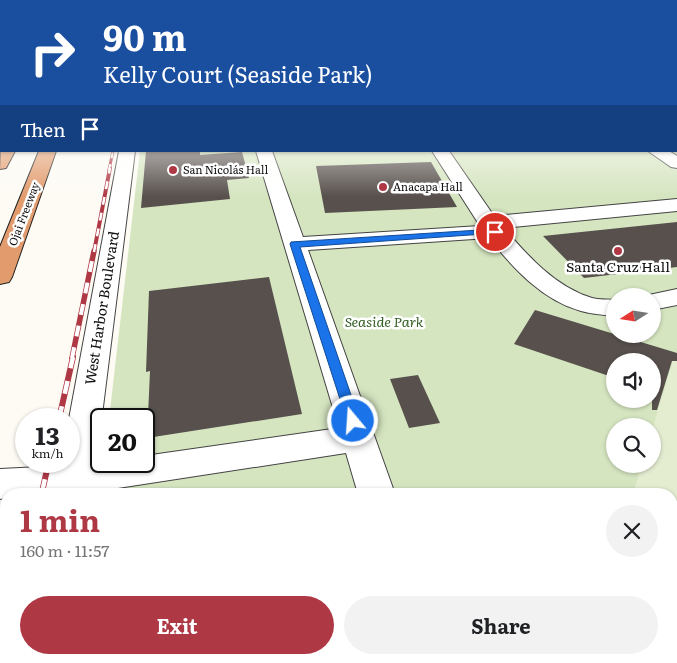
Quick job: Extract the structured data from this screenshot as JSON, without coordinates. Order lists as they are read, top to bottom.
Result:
{
  "streets": {
    "highway": ["Ojai Freeway"],
    "lane": ["West Harbor Boulevard"]
  },
  "parks": ["Seaside Park"],
  "places": ["San Nicolás Hall", "Anacapa Hall", "Santa Cruz Hall"],
  "north": "left",
  "page": {
    "turn": ["90 m", "Kelly Court (Seaside Park)"],
    "then": "Then",
    "speed": "13 km/h",
    "limit": "20",
    "heading": ["1 min", "160 m · 11:57"],
    "buttons": ["Exit", "Share"]
  }
}
